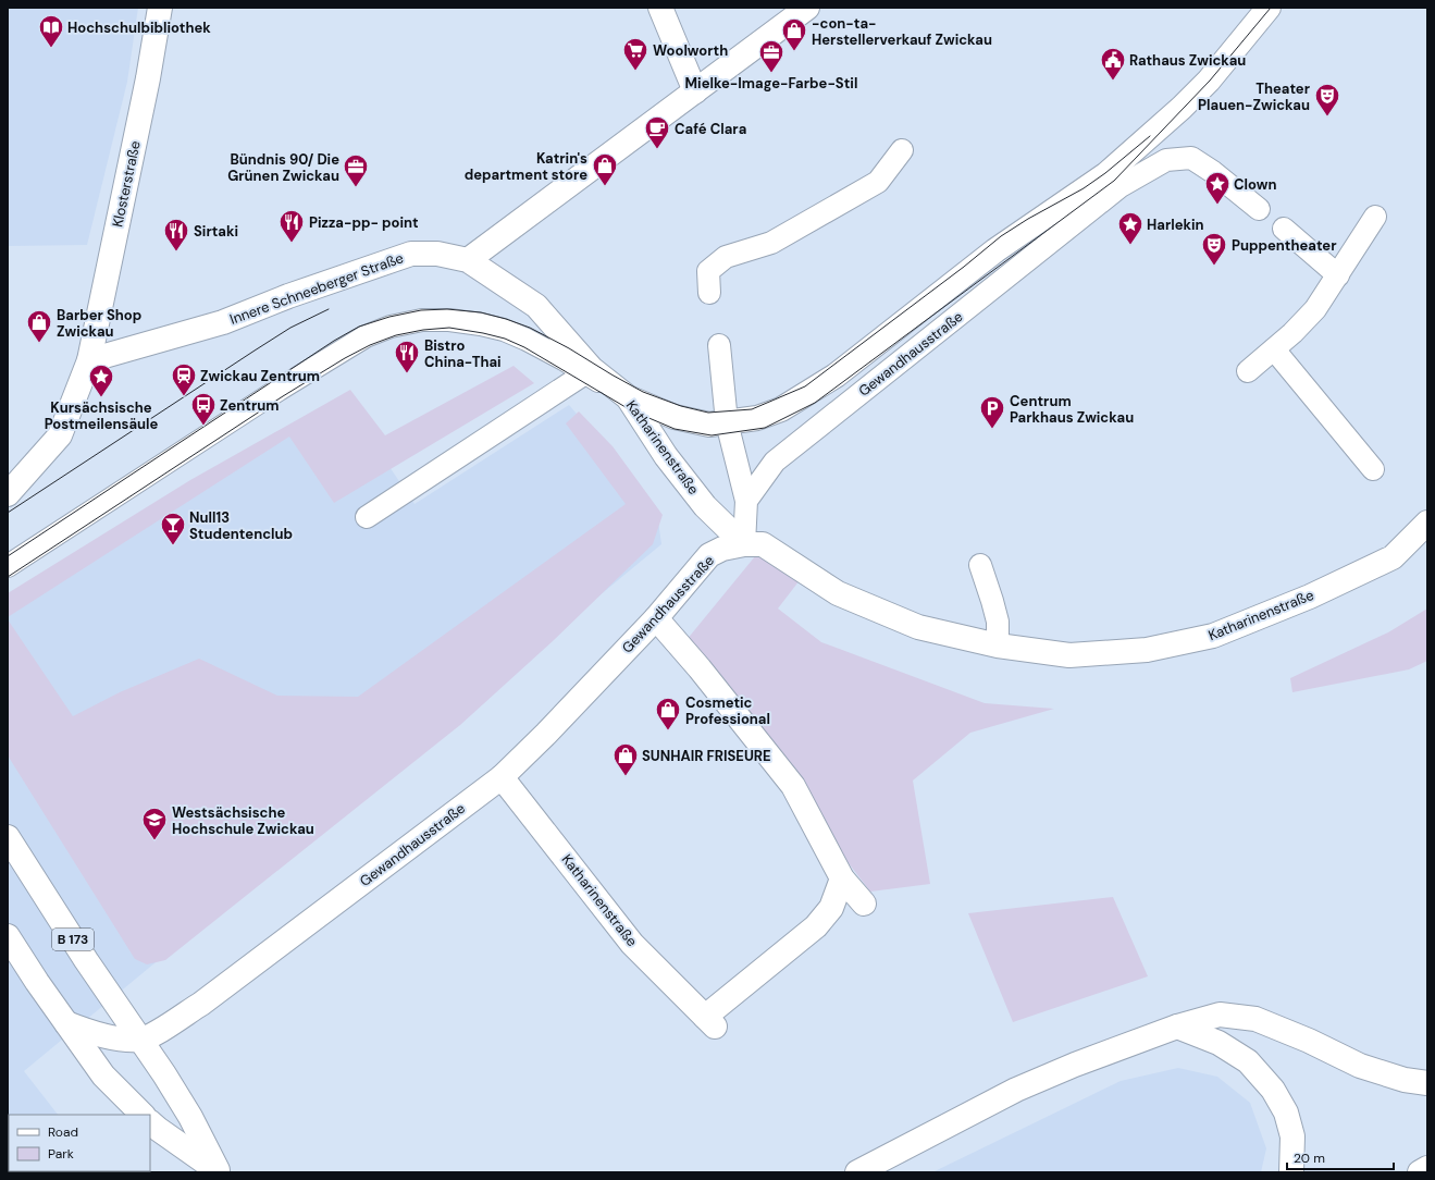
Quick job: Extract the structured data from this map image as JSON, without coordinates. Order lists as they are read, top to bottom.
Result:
{
  "streets": {
    "street": [
      "Klosterstraße",
      "Innere Schneeberger Straße",
      "Gewandhausstraße",
      "Katharinenstraße",
      "B 173"
    ]
  },
  "crossings": [
    ["Klosterstraße", "Innere Schneeberger Straße"],
    ["Innere Schneeberger Straße", "Katharinenstraße"],
    ["Gewandhausstraße", "Katharinenstraße"],
    ["Gewandhausstraße", "B 173"]
  ],
  "places": {
    "library": ["Hochschulbibliothek"],
    "shop": [
      "-con-ta- Herstellerverkauf Zwickau",
      "Katrin's department store",
      "Barber Shop Zwickau",
      "Cosmetic Professional",
      "SUNHAIR FRISEURE"
    ],
    "supermarket": ["Woolworth"],
    "office": ["Mielke-Image-Farbe-Stil", "Bündnis 90/ Die Grünen Zwickau"],
    "public building": ["Rathaus Zwickau"],
    "theatre": ["Theater Plauen-Zwickau", "Puppentheater"],
    "cafe": ["Café Clara"],
    "place": ["Clown", "Harlekin", "Kursächsische Postmeilensäule"],
    "restaurant": ["Pizza-pp- point", "Sirtaki", "Bistro China-Thai"],
    "station": ["Zwickau Zentrum"],
    "bus stop": ["Zentrum"],
    "parking": ["Centrum Parkhaus Zwickau"],
    "bar": ["Null13 Studentenclub"],
    "school or university": ["Westsächsische Hochschule Zwickau"]
  },
  "legend": ["Road", "Park"],
  "scale_bar": "20 m"
}
